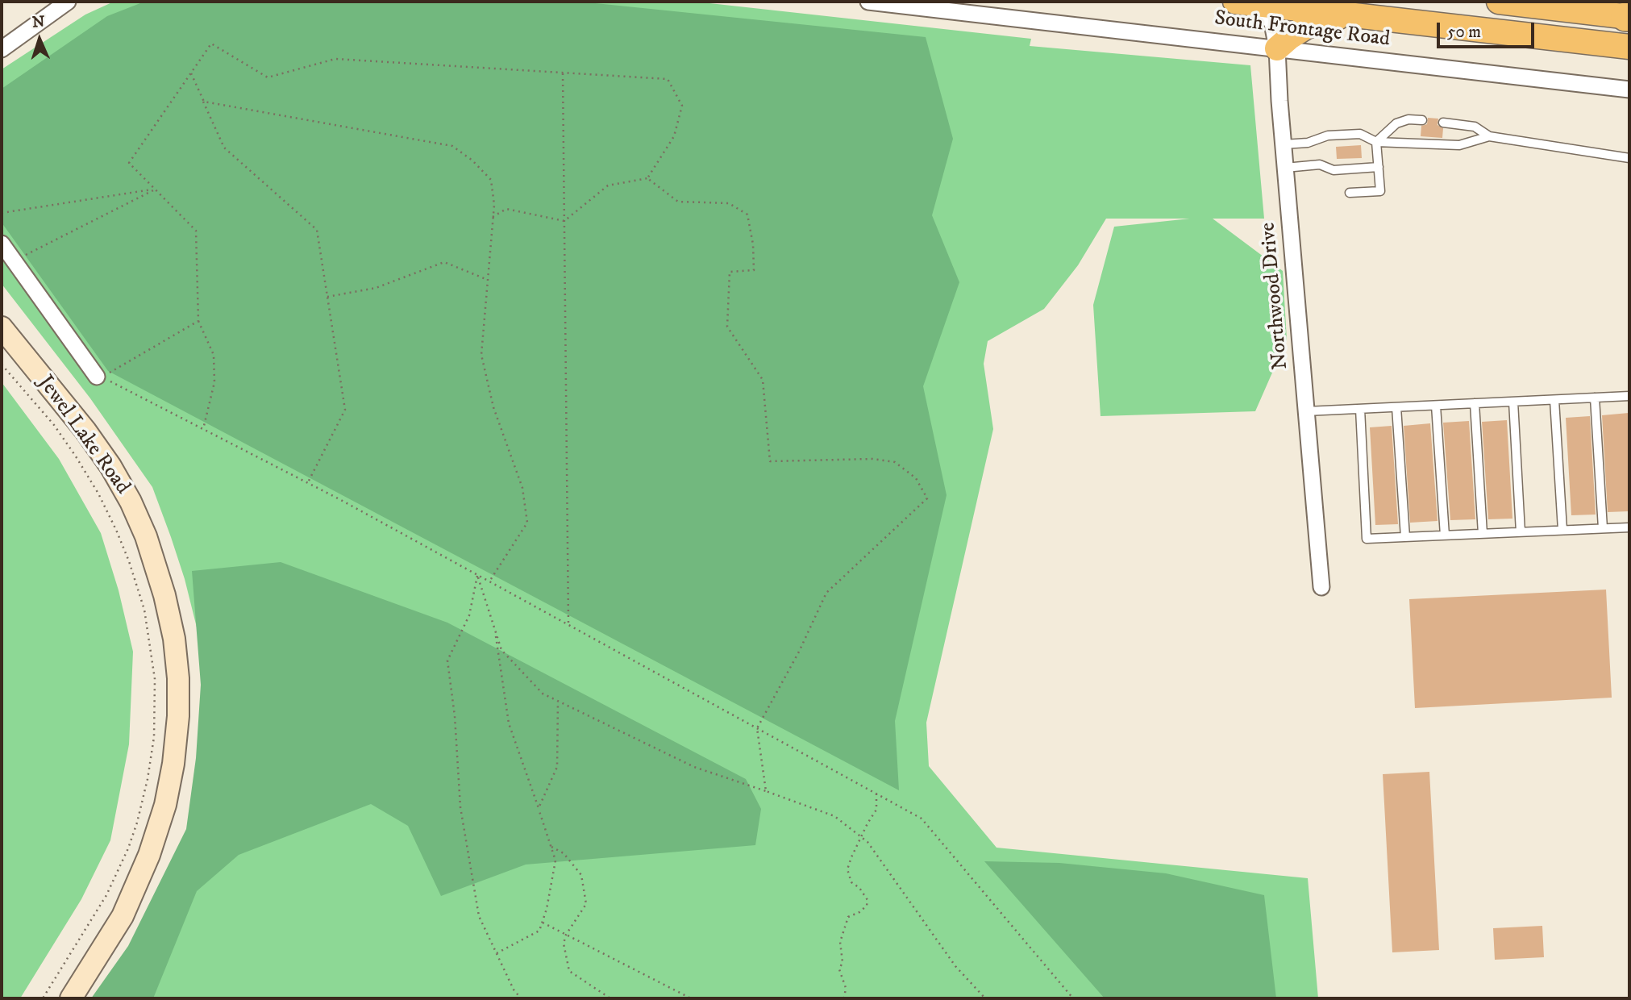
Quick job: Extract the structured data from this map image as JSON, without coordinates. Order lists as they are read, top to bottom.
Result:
{
  "streets": {
    "main road": ["Jewel Lake Road"],
    "street": ["South Frontage Road", "Northwood Drive"]
  },
  "crossings": [
    ["South Frontage Road", "Northwood Drive"]
  ],
  "scale_bar": "50 m",
  "north": "top"
}
